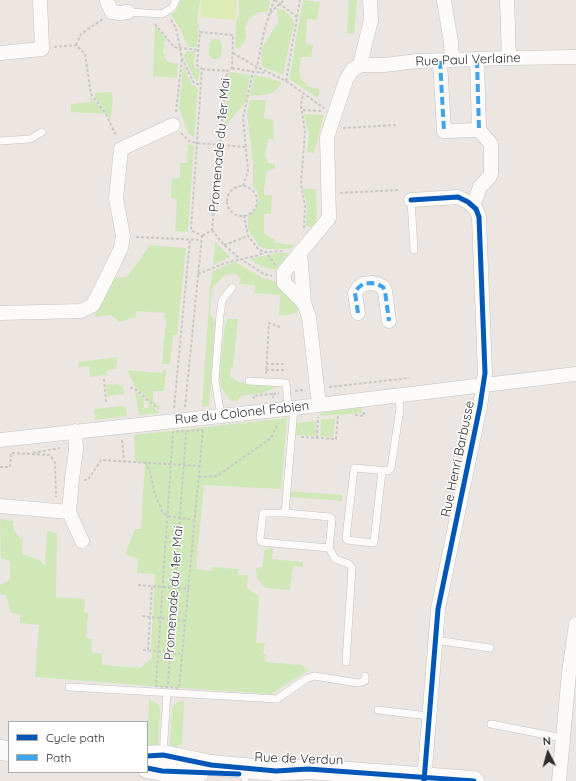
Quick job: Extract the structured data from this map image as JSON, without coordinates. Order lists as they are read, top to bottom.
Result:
{
  "streets": {
    "main road": ["Rue de Verdun"],
    "street": ["Rue Paul Verlaine", "Rue du Colonel Fabien", "Rue Henri Barbusse"],
    "path": ["Promenade du 1er Mai"]
  },
  "crossings": [
    ["Rue du Colonel Fabien", "Rue Henri Barbusse"],
    ["Rue Henri Barbusse", "Rue de Verdun"]
  ],
  "legend": ["Cycle path", "Path"],
  "north": "top"
}
